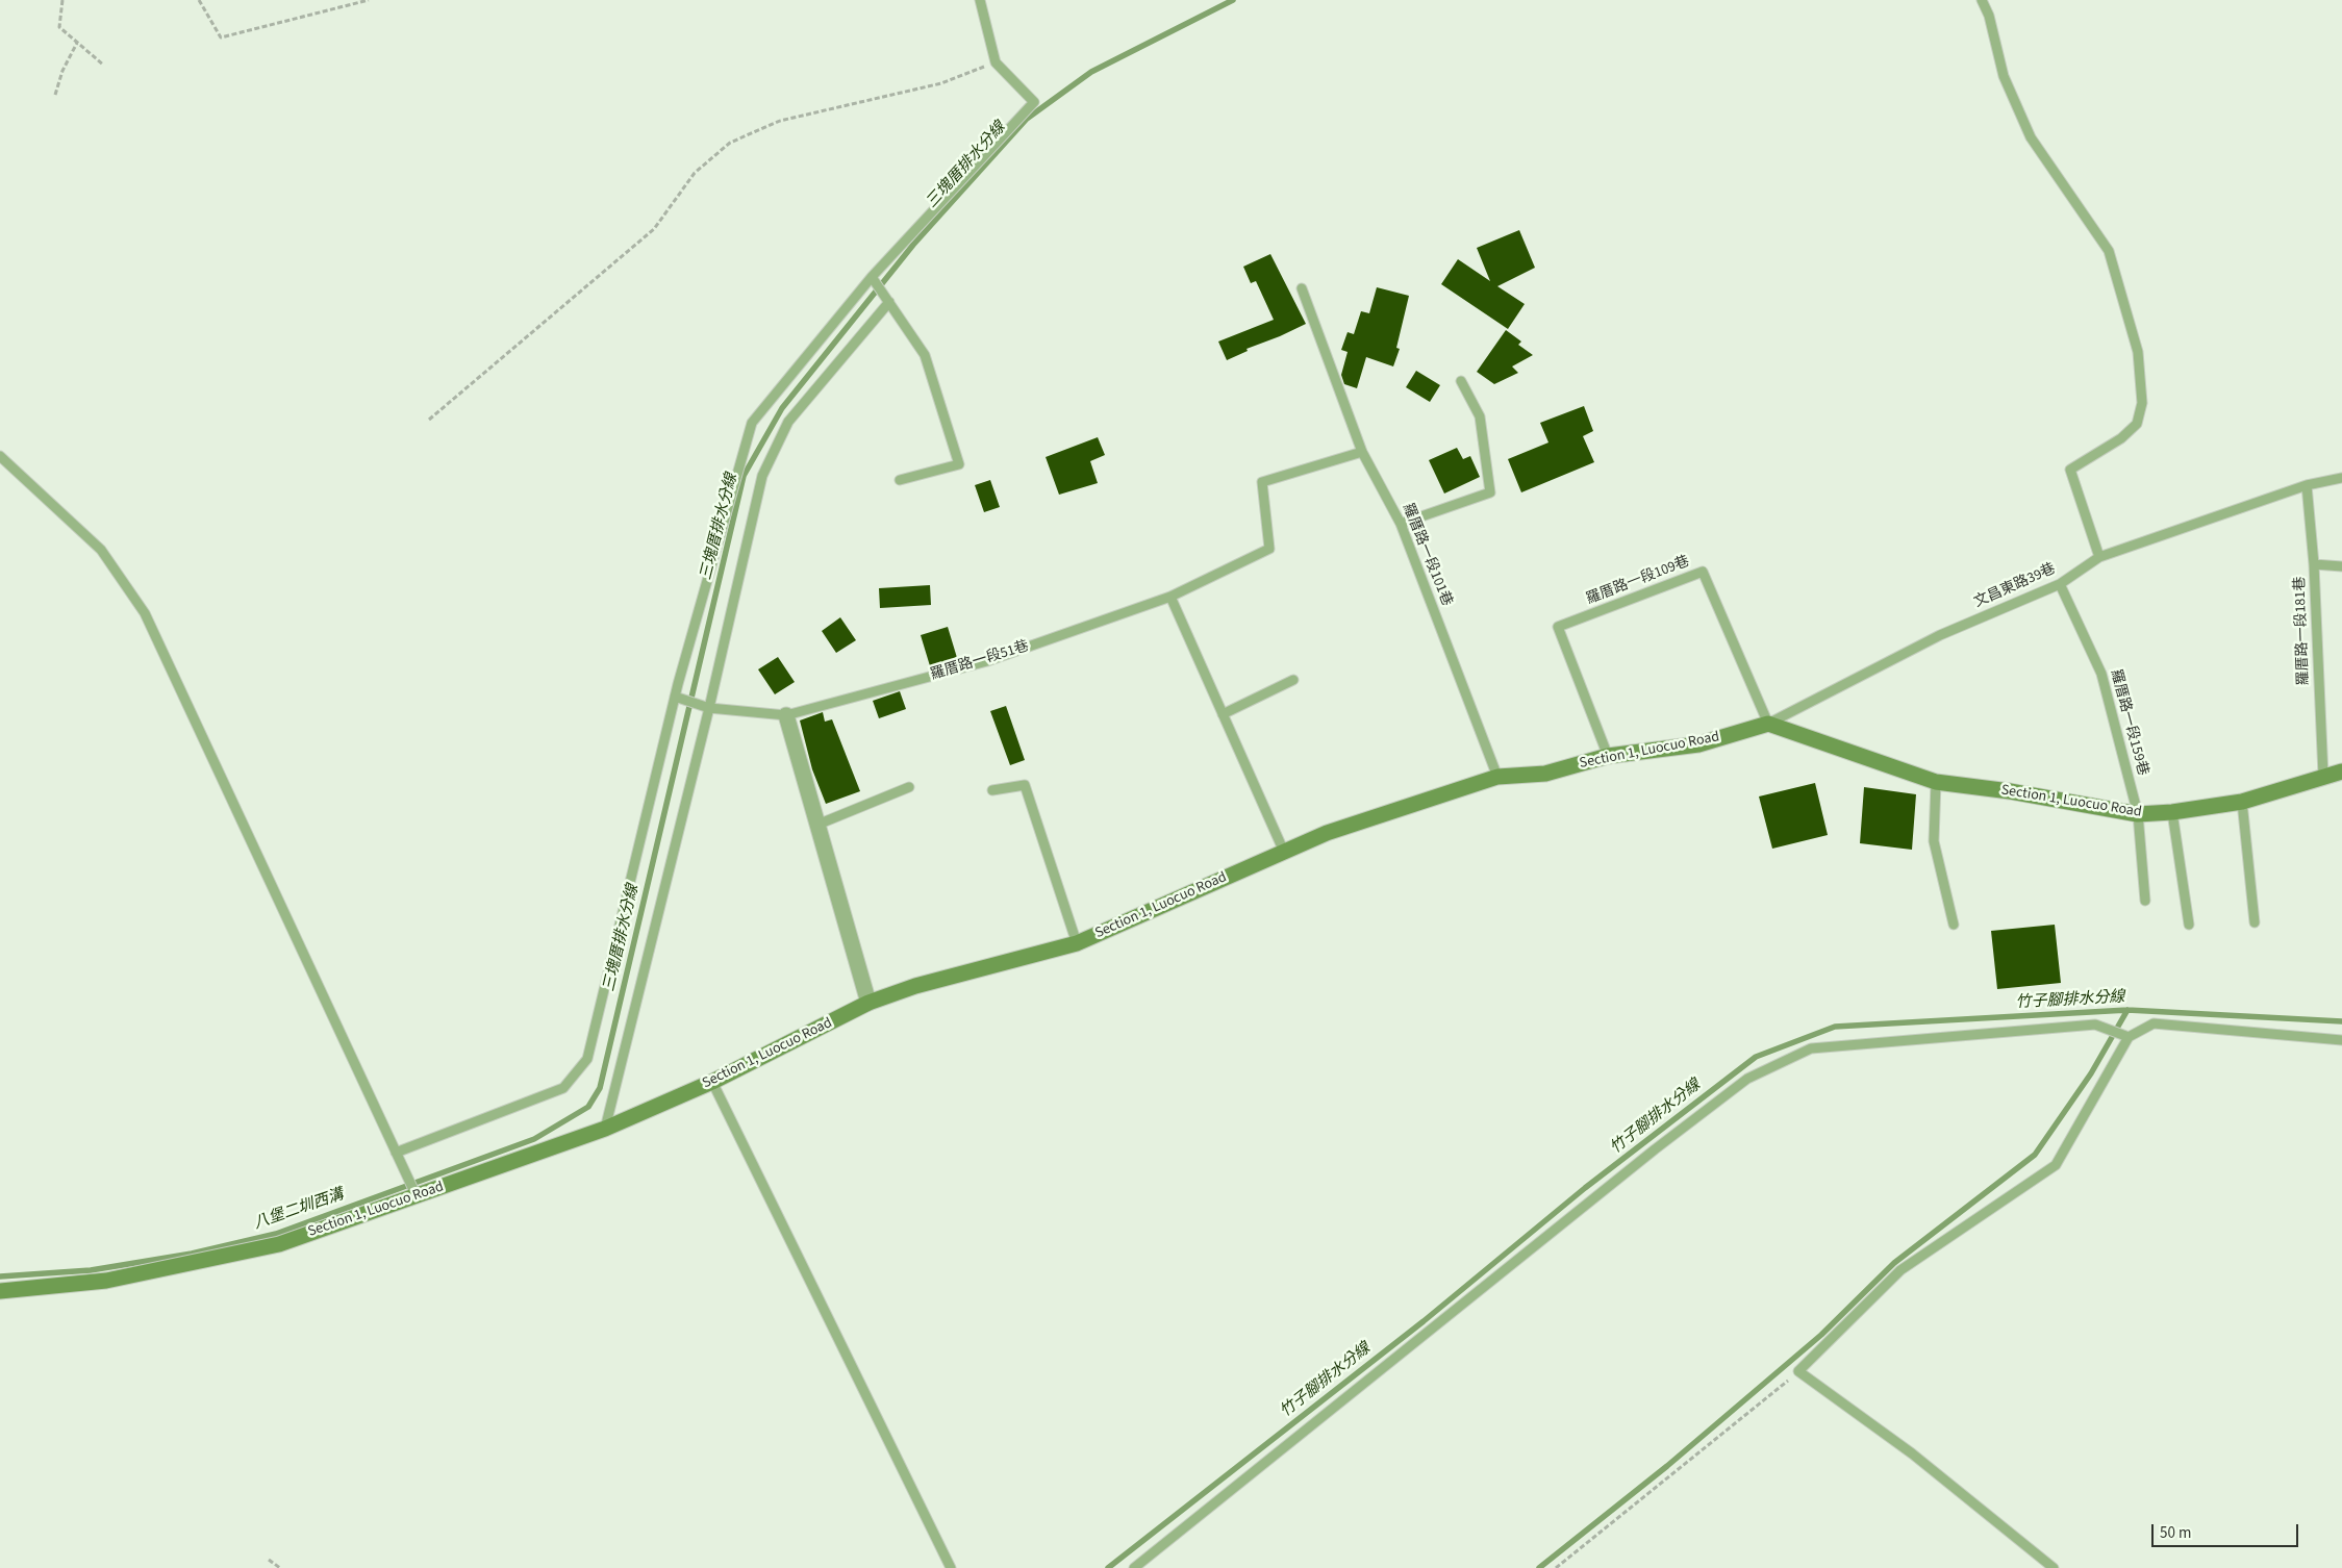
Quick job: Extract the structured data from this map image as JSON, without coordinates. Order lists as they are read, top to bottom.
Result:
{
  "streets": {
    "street": ["Section 1, Luocuo Road"],
    "lane": [
      "羅厝路一段101巷",
      "羅厝路一段109巷",
      "文昌東路39巷",
      "羅厝路一段181巷",
      "羅厝路一段51巷",
      "羅厝路一段159巷"
    ]
  },
  "crossings": [
    ["羅厝路一段101巷", "羅厝路一段51巷"],
    ["羅厝路一段101巷", "Section 1, Luocuo Road"],
    ["羅厝路一段109巷", "文昌東路39巷"],
    ["羅厝路一段109巷", "Section 1, Luocuo Road"],
    ["文昌東路39巷", "羅厝路一段181巷"],
    ["文昌東路39巷", "羅厝路一段159巷"],
    ["文昌東路39巷", "Section 1, Luocuo Road"],
    ["羅厝路一段181巷", "Section 1, Luocuo Road"],
    ["羅厝路一段159巷", "Section 1, Luocuo Road"]
  ],
  "water": ["三塊厝排水分線", "竹子腳排水分線", "八堡二圳西溝"],
  "scale_bar": "50 m"
}
